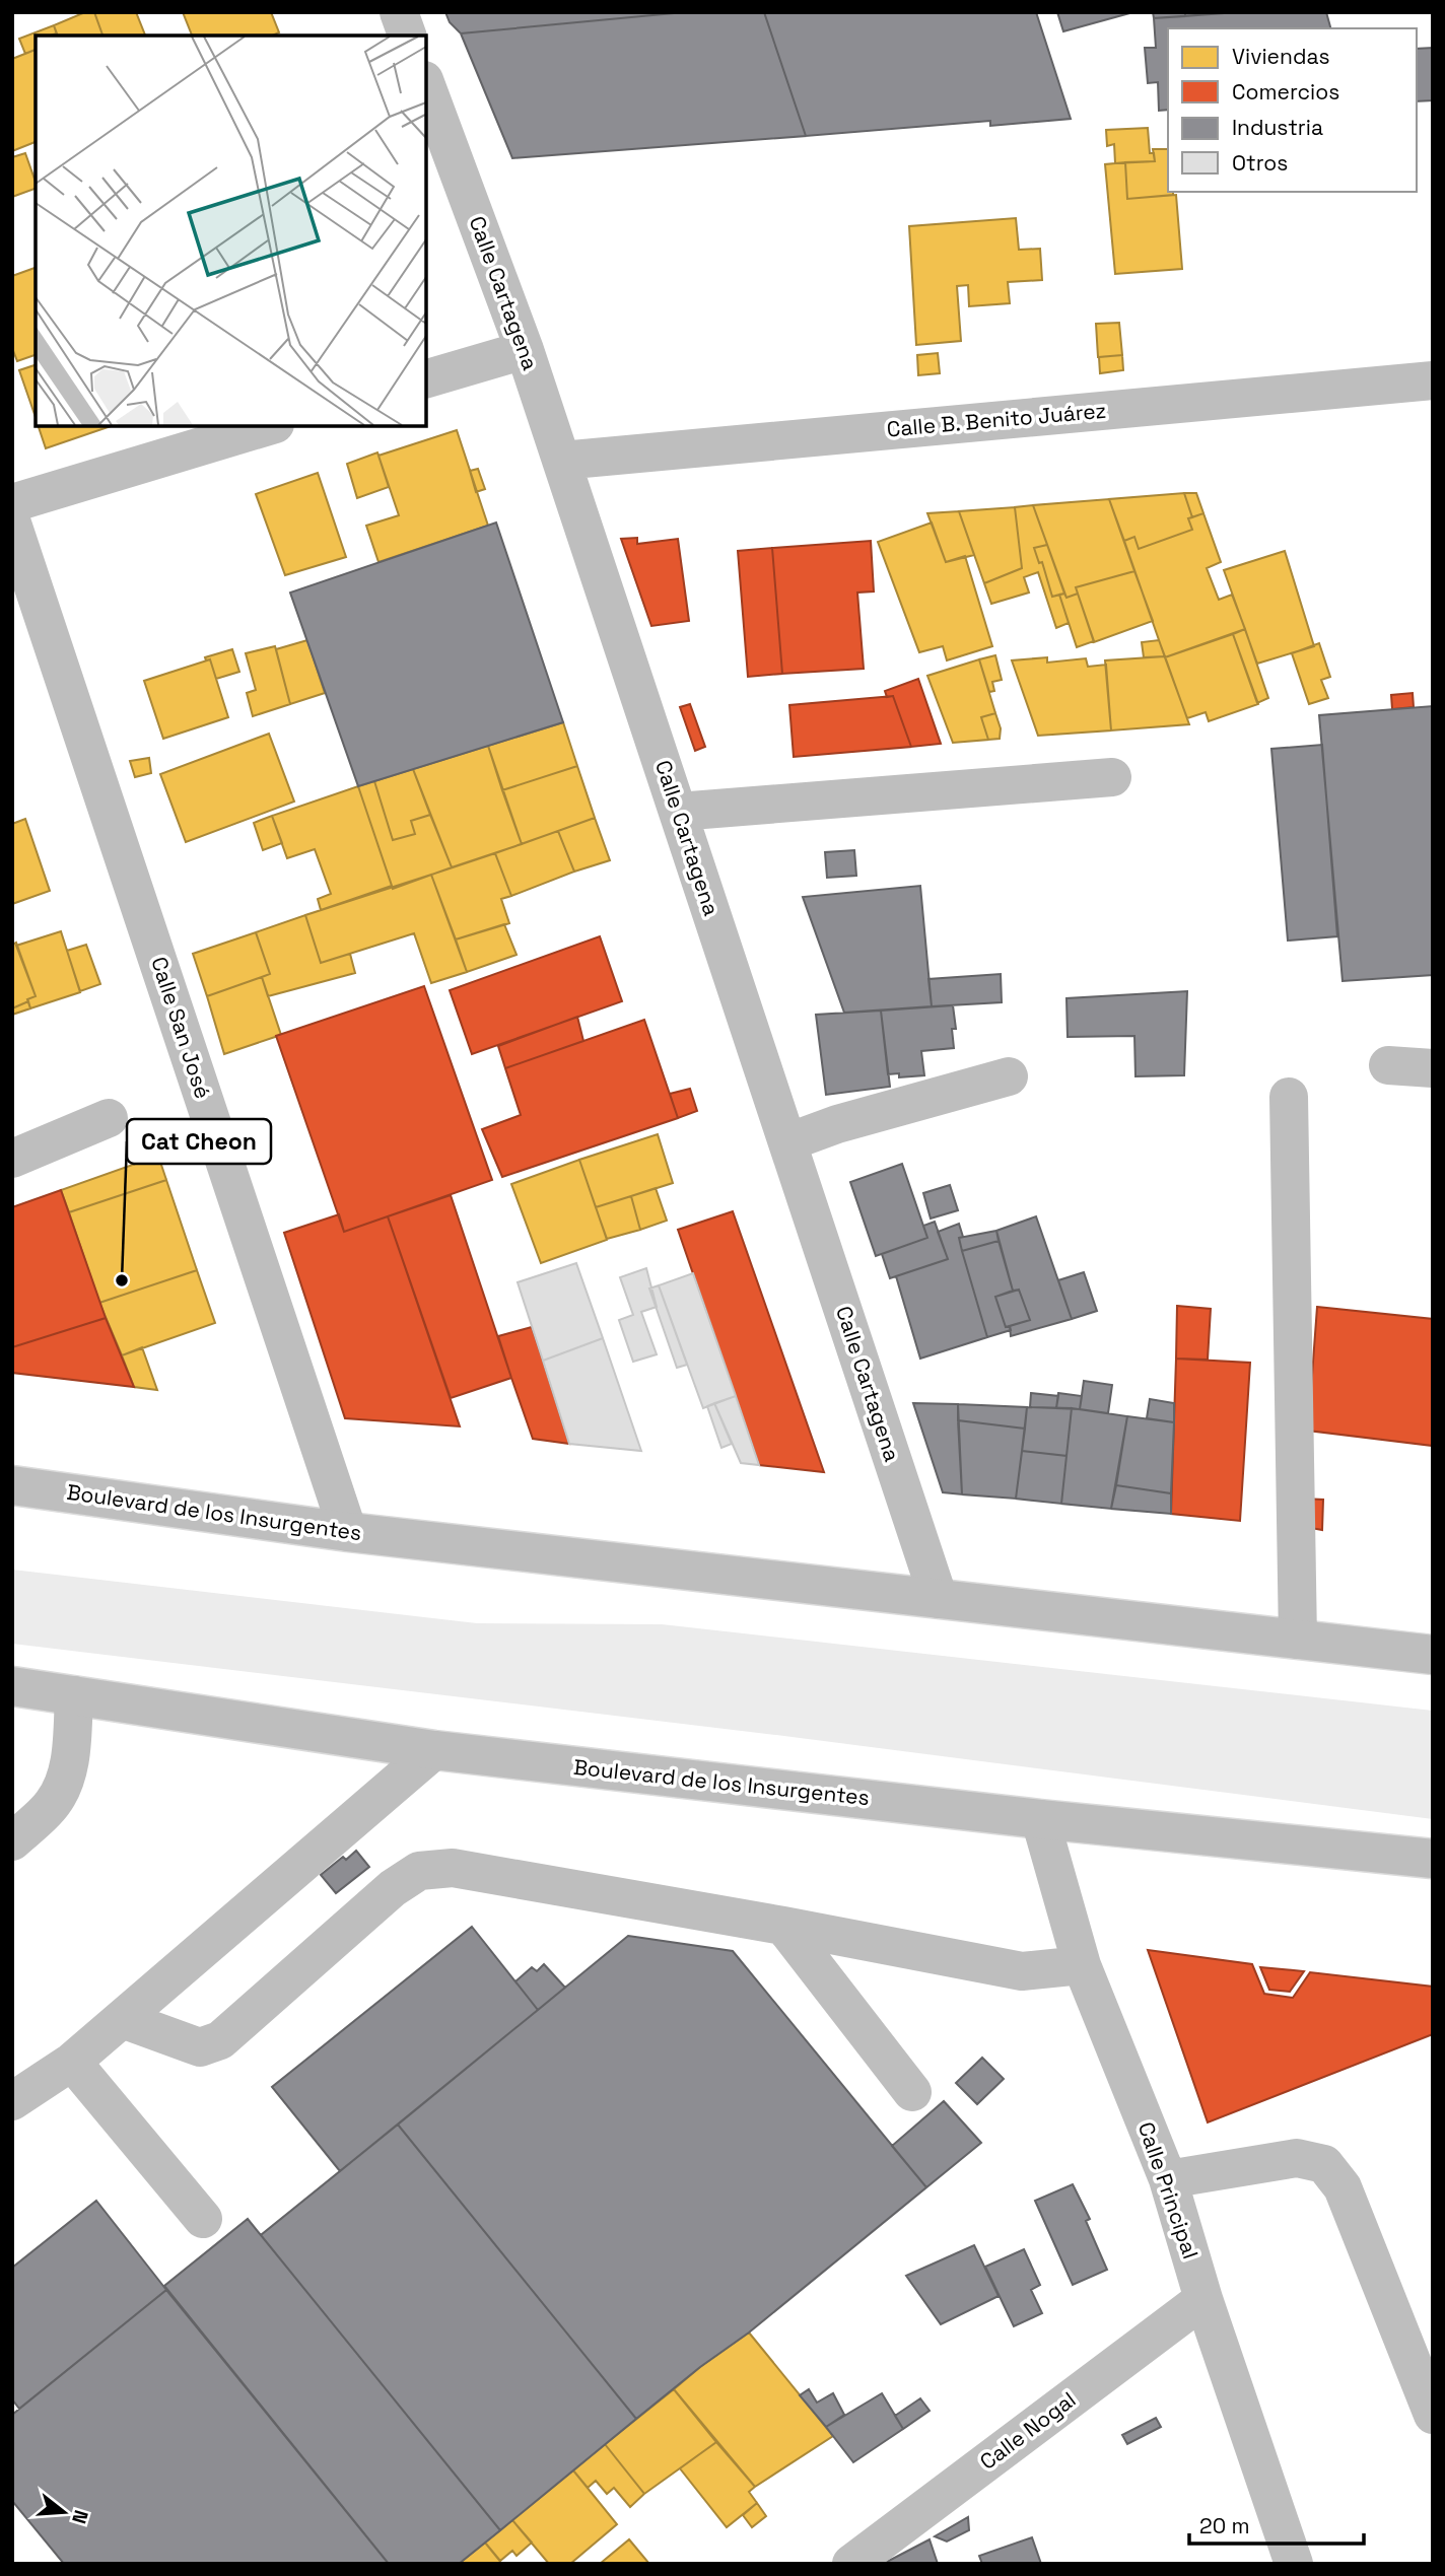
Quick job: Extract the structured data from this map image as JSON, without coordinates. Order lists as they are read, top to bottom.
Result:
{
  "streets": {
    "street": [
      "Calle Cartagena",
      "Calle B. Benito Juárez",
      "Calle San José",
      "Boulevard de los Insurgentes",
      "Calle Principal",
      "Calle Nogal"
    ]
  },
  "crossings": [
    ["Calle Cartagena", "Calle B. Benito Juárez"],
    ["Calle Cartagena", "Boulevard de los Insurgentes"],
    ["Calle San José", "Boulevard de los Insurgentes"],
    ["Boulevard de los Insurgentes", "Calle Principal"],
    ["Calle Principal", "Calle Nogal"]
  ],
  "places": ["Cat Cheon"],
  "legend": [
    "Viviendas",
    "Comercios",
    "Industria",
    "Otros"
  ],
  "scale_bar": "20 m",
  "north": "right"
}
